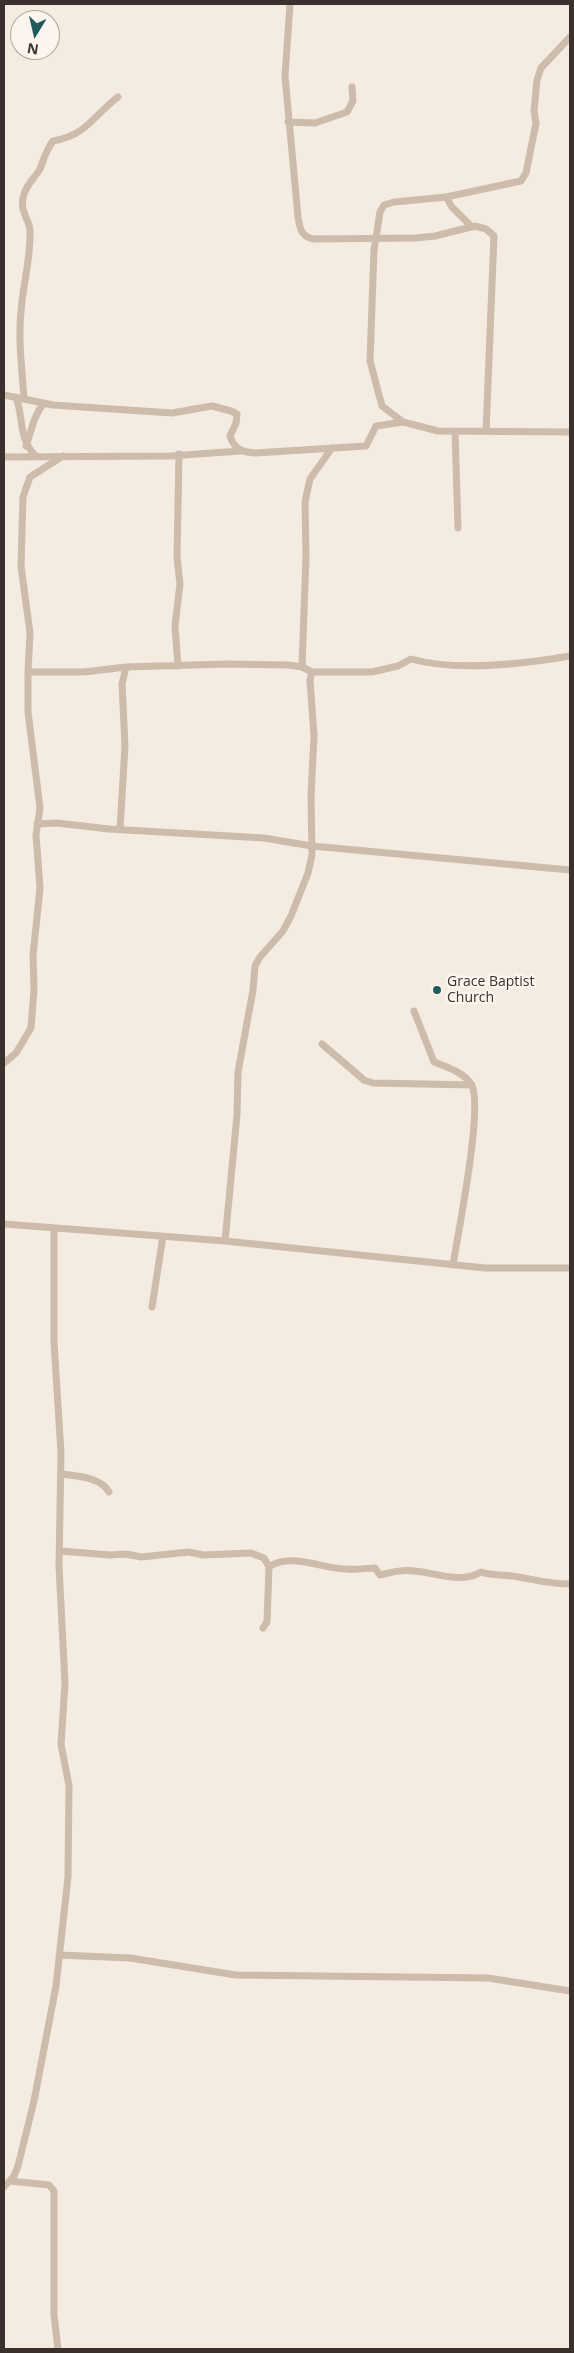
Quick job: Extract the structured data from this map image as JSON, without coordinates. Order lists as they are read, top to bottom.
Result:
{
  "places": ["Grace Baptist Church"],
  "north": "bottom"
}
